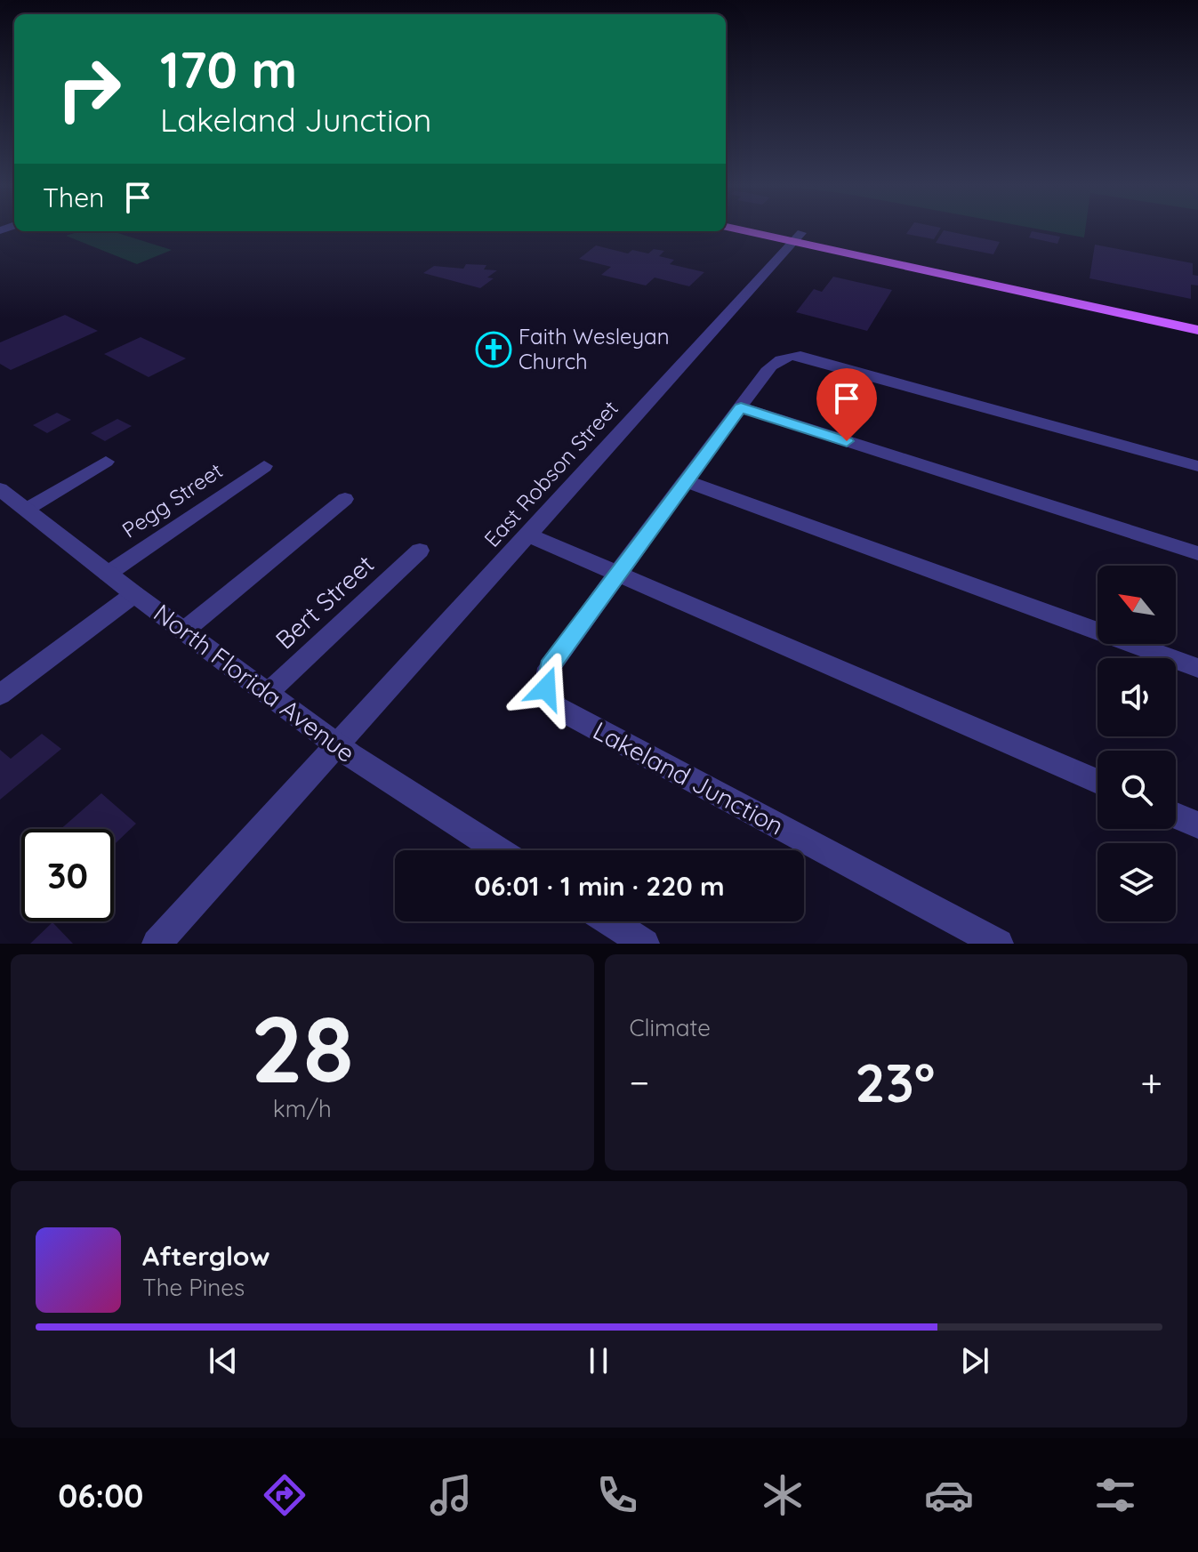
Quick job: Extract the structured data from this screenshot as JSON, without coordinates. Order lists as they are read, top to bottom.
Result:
{
  "streets": {
    "street": [
      "East Robson Street",
      "Pegg Street",
      "Bert Street",
      "North Florida Avenue",
      "Lakeland Junction"
    ]
  },
  "crossings": [
    ["East Robson Street", "North Florida Avenue"],
    ["Pegg Street", "North Florida Avenue"],
    ["Bert Street", "North Florida Avenue"]
  ],
  "places": {
    "church": ["Faith Wesleyan Church"]
  },
  "north": "top left",
  "page": {
    "turn": ["170 m", "Lakeland Junction"],
    "then": "Then",
    "limit": "30",
    "trip": "06:01 · 1 min · 220 m",
    "tile": [
      ["28", "km/h"],
      "Climate"
    ],
    "heat": ["−", "23°", "+"],
    "song": ["Afterglow", "The Pines"],
    "tabs": "06:00"
  }
}
